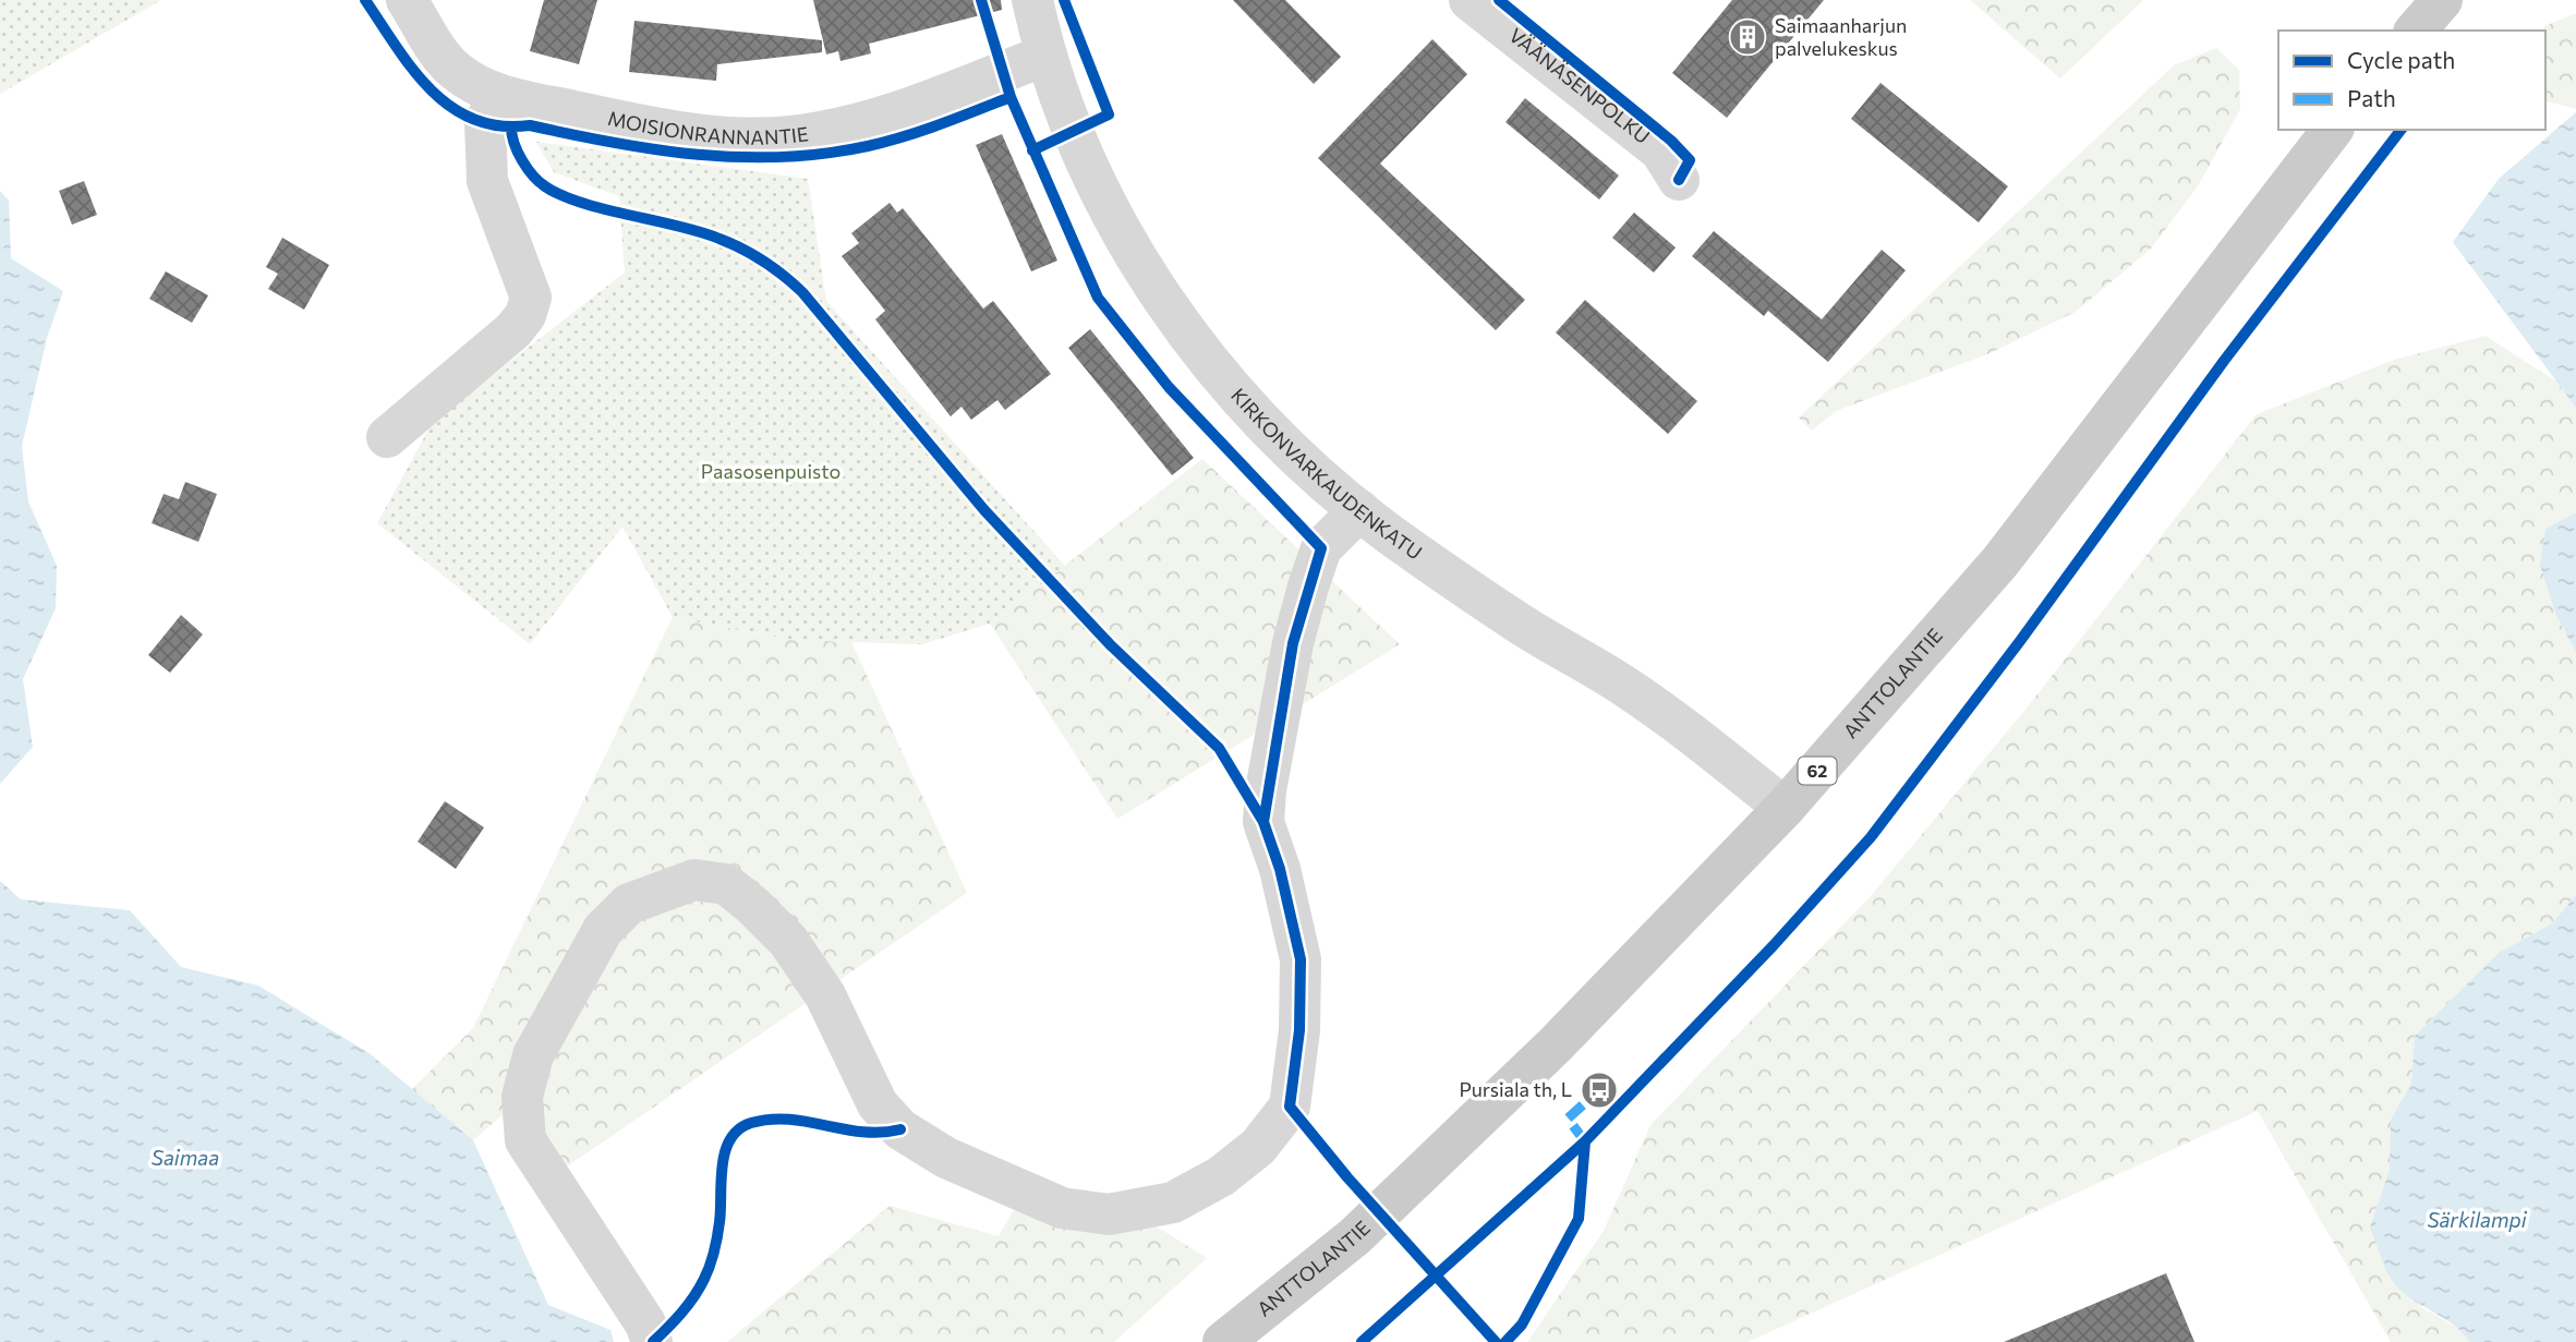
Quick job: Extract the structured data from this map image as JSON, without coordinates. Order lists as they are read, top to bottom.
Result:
{
  "streets": {
    "main road": ["ANTTOLANTIE", "62"],
    "street": ["VÄÄNÄSENPOLKU", "MOISIONRANNANTIE", "KIRKONVARKAUDENKATU"]
  },
  "crossings": [
    ["MOISIONRANNANTIE", "KIRKONVARKAUDENKATU"],
    ["KIRKONVARKAUDENKATU", "ANTTOLANTIE"]
  ],
  "water": ["Saimaa", "Särkilampi"],
  "parks": ["Paasosenpuisto"],
  "places": {
    "building": ["Saimaanharjun palvelukeskus"],
    "bus stop": ["Pursiala th, L"]
  },
  "legend": ["Cycle path", "Path"]
}
